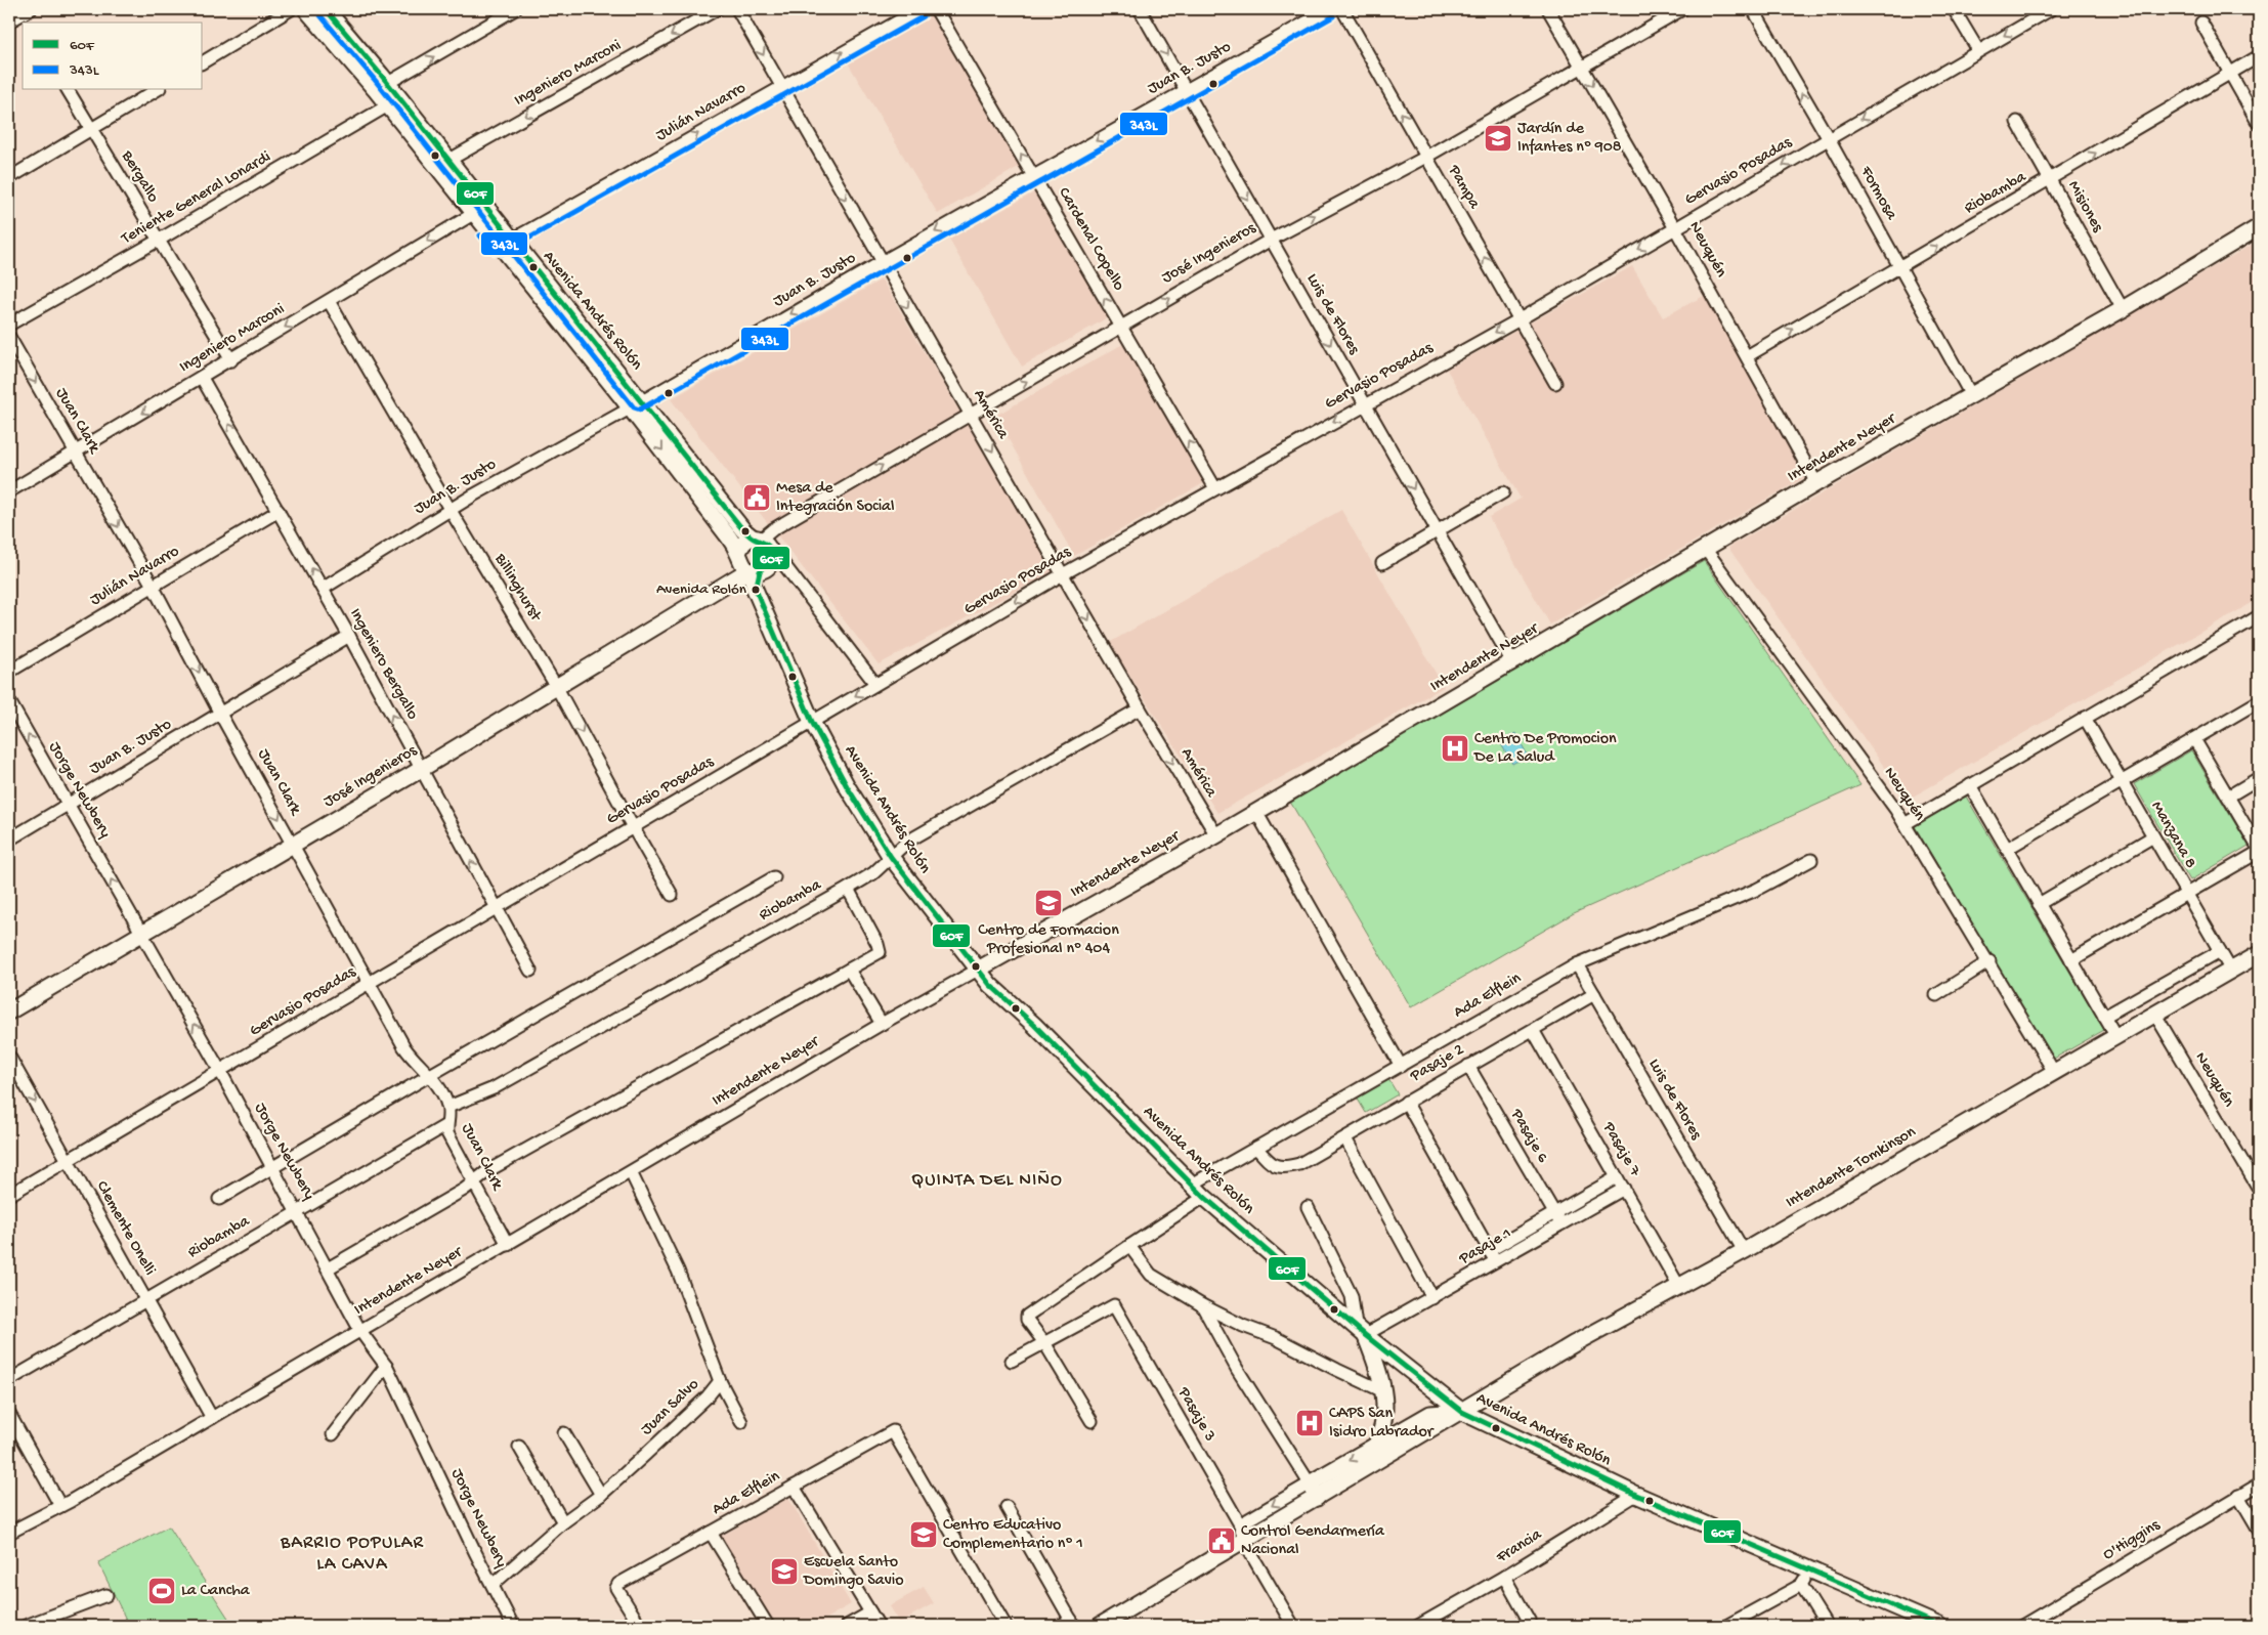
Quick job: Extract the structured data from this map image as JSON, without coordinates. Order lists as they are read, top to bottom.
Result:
{
  "streets": {
    "street": [
      "Juan B. Justo",
      "Ingeniero Marconi",
      "Julián Navarro",
      "Gervasio Posadas",
      "Bergallo",
      "Pampa",
      "Formosa",
      "Riobamba",
      "Teniente General Lonardi",
      "Misiones",
      "Cardenal Copello",
      "Neuquén",
      "José Ingenieros",
      "Avenida Andrés Rolón",
      "Luis de Flores",
      "América",
      "Juan Clark",
      "Intendente Neyer",
      "Billinghurst",
      "Ingeniero Bergallo",
      "Jorge Newbery",
      "Manzana 8",
      "Ada Elflein",
      "Pasaje 2",
      "Pasaje 6",
      "Pasaje 7",
      "Intendente Tomkinson",
      "Clemente Onelli",
      "Pasaje 1",
      "Juan Salvo",
      "Pasaje 3",
      "O'Higgins",
      "Francia"
    ]
  },
  "crossings": [
    ["Juan B. Justo", "Cardenal Copello"],
    ["Juan B. Justo", "Avenida Andrés Rolón"],
    ["Juan B. Justo", "Luis de Flores"],
    ["Juan B. Justo", "América"],
    ["Juan B. Justo", "Juan Clark"],
    ["Juan B. Justo", "Billinghurst"],
    ["Juan B. Justo", "Ingeniero Bergallo"],
    ["Juan B. Justo", "Jorge Newbery"],
    ["Ingeniero Marconi", "Bergallo"],
    ["Ingeniero Marconi", "Avenida Andrés Rolón"],
    ["Ingeniero Marconi", "Juan Clark"],
    ["Ingeniero Marconi", "Billinghurst"],
    ["Ingeniero Marconi", "Ingeniero Bergallo"],
    ["Julián Navarro", "Avenida Andrés Rolón"],
    ["Julián Navarro", "América"],
    ["Julián Navarro", "Juan Clark"],
    ["Julián Navarro", "Ingeniero Bergallo"],
    ["Gervasio Posadas", "Pampa"],
    ["Gervasio Posadas", "Formosa"],
    ["Gervasio Posadas", "Cardenal Copello"],
    ["Gervasio Posadas", "Neuquén"],
    ["Gervasio Posadas", "Avenida Andrés Rolón"],
    ["Gervasio Posadas", "Luis de Flores"],
    ["Gervasio Posadas", "América"],
    ["Gervasio Posadas", "Juan Clark"],
    ["Gervasio Posadas", "Billinghurst"],
    ["Gervasio Posadas", "Ingeniero Bergallo"],
    ["Gervasio Posadas", "Jorge Newbery"],
    ["Gervasio Posadas", "Clemente Onelli"],
    ["Bergallo", "Teniente General Lonardi"],
    ["Pampa", "José Ingenieros"],
    ["Formosa", "Riobamba"],
    ["Formosa", "Intendente Neyer"],
    ["Riobamba", "Misiones"],
    ["Riobamba", "Neuquén"],
    ["Riobamba", "Avenida Andrés Rolón"],
    ["Riobamba", "América"],
    ["Riobamba", "Juan Clark"],
    ["Riobamba", "Jorge Newbery"],
    ["Riobamba", "Clemente Onelli"],
    ["Teniente General Lonardi", "Avenida Andrés Rolón"],
    ["Misiones", "Intendente Neyer"],
    ["Cardenal Copello", "José Ingenieros"],
    ["Neuquén", "José Ingenieros"],
    ["Neuquén", "Intendente Neyer"],
    ["Neuquén", "Intendente Tomkinson"],
    ["José Ingenieros", "Avenida Andrés Rolón"],
    ["José Ingenieros", "Luis de Flores"],
    ["José Ingenieros", "América"],
    ["José Ingenieros", "Juan Clark"],
    ["José Ingenieros", "Billinghurst"],
    ["José Ingenieros", "Ingeniero Bergallo"],
    ["José Ingenieros", "Jorge Newbery"],
    ["Avenida Andrés Rolón", "Intendente Neyer"],
    ["Avenida Andrés Rolón", "Ada Elflein"],
    ["Avenida Andrés Rolón", "Intendente Tomkinson"],
    ["Avenida Andrés Rolón", "Pasaje 1"],
    ["Avenida Andrés Rolón", "Francia"],
    ["Luis de Flores", "Intendente Neyer"],
    ["Luis de Flores", "Ada Elflein"],
    ["Luis de Flores", "Pasaje 2"],
    ["Luis de Flores", "Intendente Tomkinson"],
    ["América", "Intendente Neyer"],
    ["Juan Clark", "Intendente Neyer"],
    ["Intendente Neyer", "Jorge Newbery"],
    ["Intendente Neyer", "Clemente Onelli"],
    ["Intendente Neyer", "Juan Salvo"],
    ["Jorge Newbery", "Juan Salvo"],
    ["Manzana 8", "Intendente Tomkinson"],
    ["Ada Elflein", "Pasaje 2"],
    ["Pasaje 2", "Pasaje 6"],
    ["Pasaje 2", "Pasaje 7"],
    ["Pasaje 6", "Pasaje 1"],
    ["Pasaje 7", "Intendente Tomkinson"],
    ["Pasaje 7", "Pasaje 1"],
    ["Intendente Tomkinson", "Pasaje 3"]
  ],
  "one_way": [
    "Juan B. Justo",
    "Ingeniero Marconi",
    "Julián Navarro",
    "Gervasio Posadas",
    "Pampa",
    "Cardenal Copello",
    "José Ingenieros",
    "Luis de Flores",
    "América",
    "Juan Clark",
    "Ingeniero Bergallo",
    "Jorge Newbery"
  ],
  "districts": ["QUINTA DEL NIÑO", "BARRIO POPULAR LA CAVA"],
  "places": {
    "school or university": [
      "Jardín de Infantes nº 908",
      "Centro de Formacion Profesional nº 404",
      "Centro Educativo Complementario nº 1",
      "Escuela Santo Domingo Savio"
    ],
    "public building": ["Mesa de Integración Social", "Control Gendarmería Nacional"],
    "other": ["Avenida Rolón"],
    "hospital": ["Centro De Promocion De La Salud", "CAPS San Isidro Labrador"],
    "sports": ["La Cancha"]
  },
  "lines": ["transit line 60F", "transit line 343L"],
  "legend": ["60F", "343L"]
}
